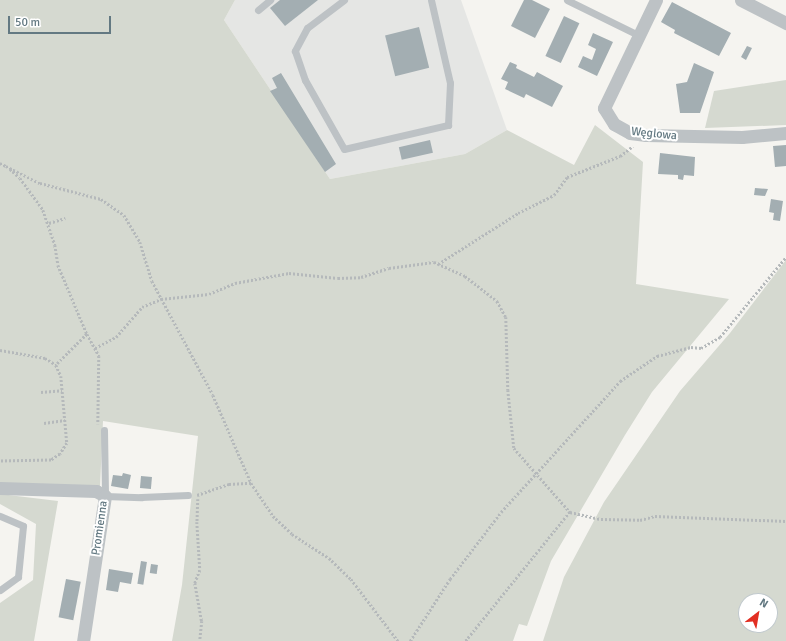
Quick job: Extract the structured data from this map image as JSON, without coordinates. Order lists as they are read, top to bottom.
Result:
{
  "streets": {
    "street": ["Węglowa", "Promienna"]
  },
  "scale_bar": "50 m",
  "north": "top right"
}
